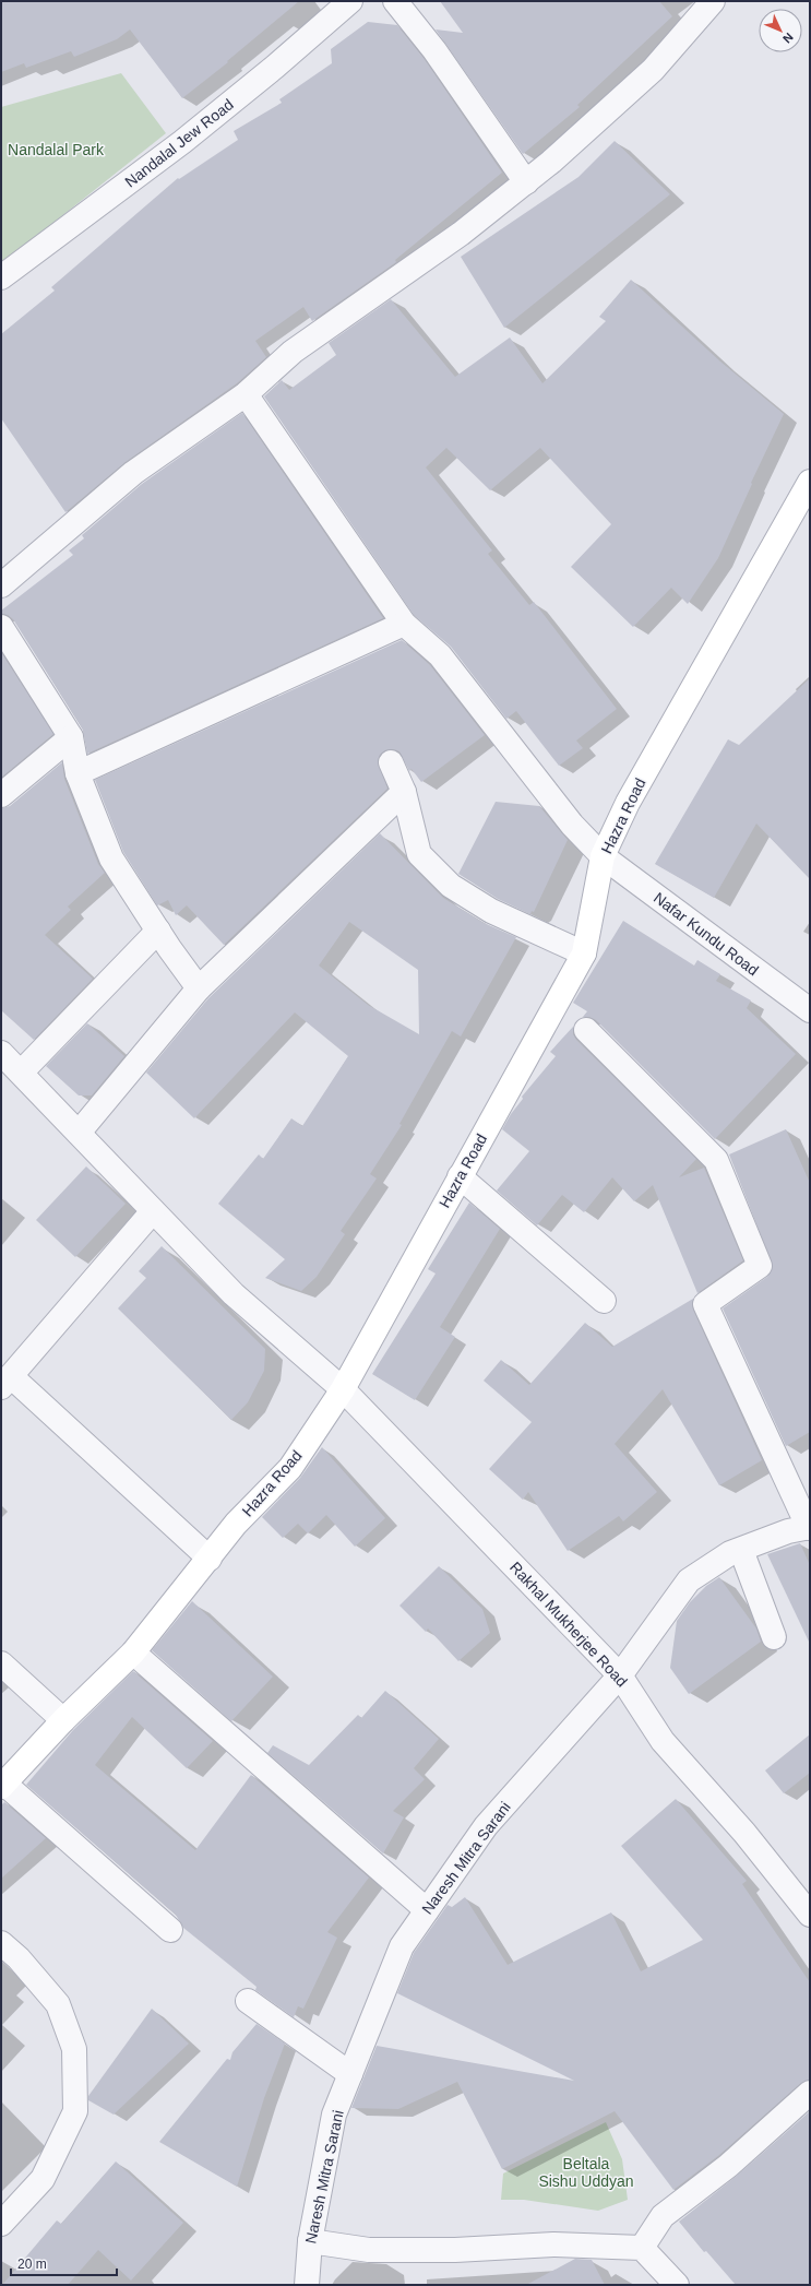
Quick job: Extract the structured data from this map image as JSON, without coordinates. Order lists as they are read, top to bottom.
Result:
{
  "streets": {
    "main road": ["Hazra Road"],
    "street": [
      "Nandalal Jew Road",
      "Nafar Kundu Road",
      "Rakhal Mukherjee Road",
      "Naresh Mitra Sarani"
    ]
  },
  "crossings": [
    ["Hazra Road", "Nafar Kundu Road"],
    ["Hazra Road", "Rakhal Mukherjee Road"],
    ["Rakhal Mukherjee Road", "Naresh Mitra Sarani"]
  ],
  "parks": ["Nandalal Park", "Beltala Sishu Uddyan"],
  "scale_bar": "20 m",
  "north": "bottom right"
}
